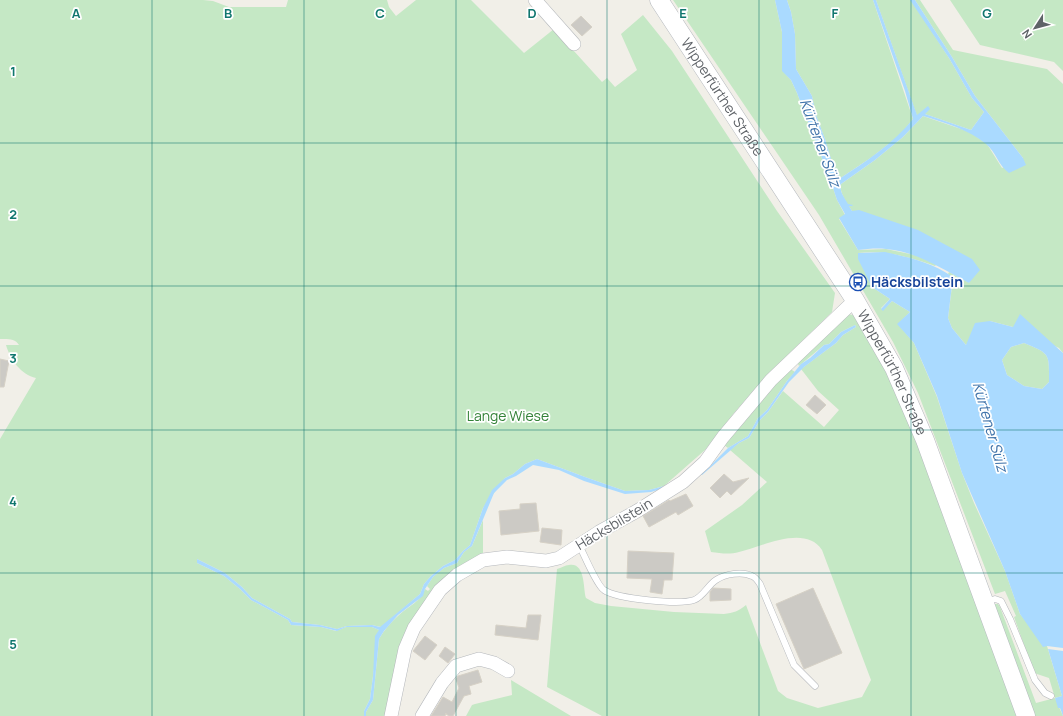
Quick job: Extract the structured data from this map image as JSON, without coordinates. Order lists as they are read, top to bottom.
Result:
{
  "streets": {
    "main road": ["Wipperfürther Straße"],
    "street": ["Häcksbilstein"]
  },
  "crossings": [
    ["Wipperfürther Straße", "Häcksbilstein"]
  ],
  "water": ["Kürtener Sülz"],
  "parks": ["Lange Wiese"],
  "places": {
    "bus stop": ["Häcksbilstein"]
  },
  "north": "bottom left",
  "grid": {
    "columns": [
      "A",
      "B",
      "C",
      "D",
      "E",
      "F",
      "G"
    ],
    "rows": [
      "1",
      "2",
      "3",
      "4",
      "5"
    ]
  }
}
